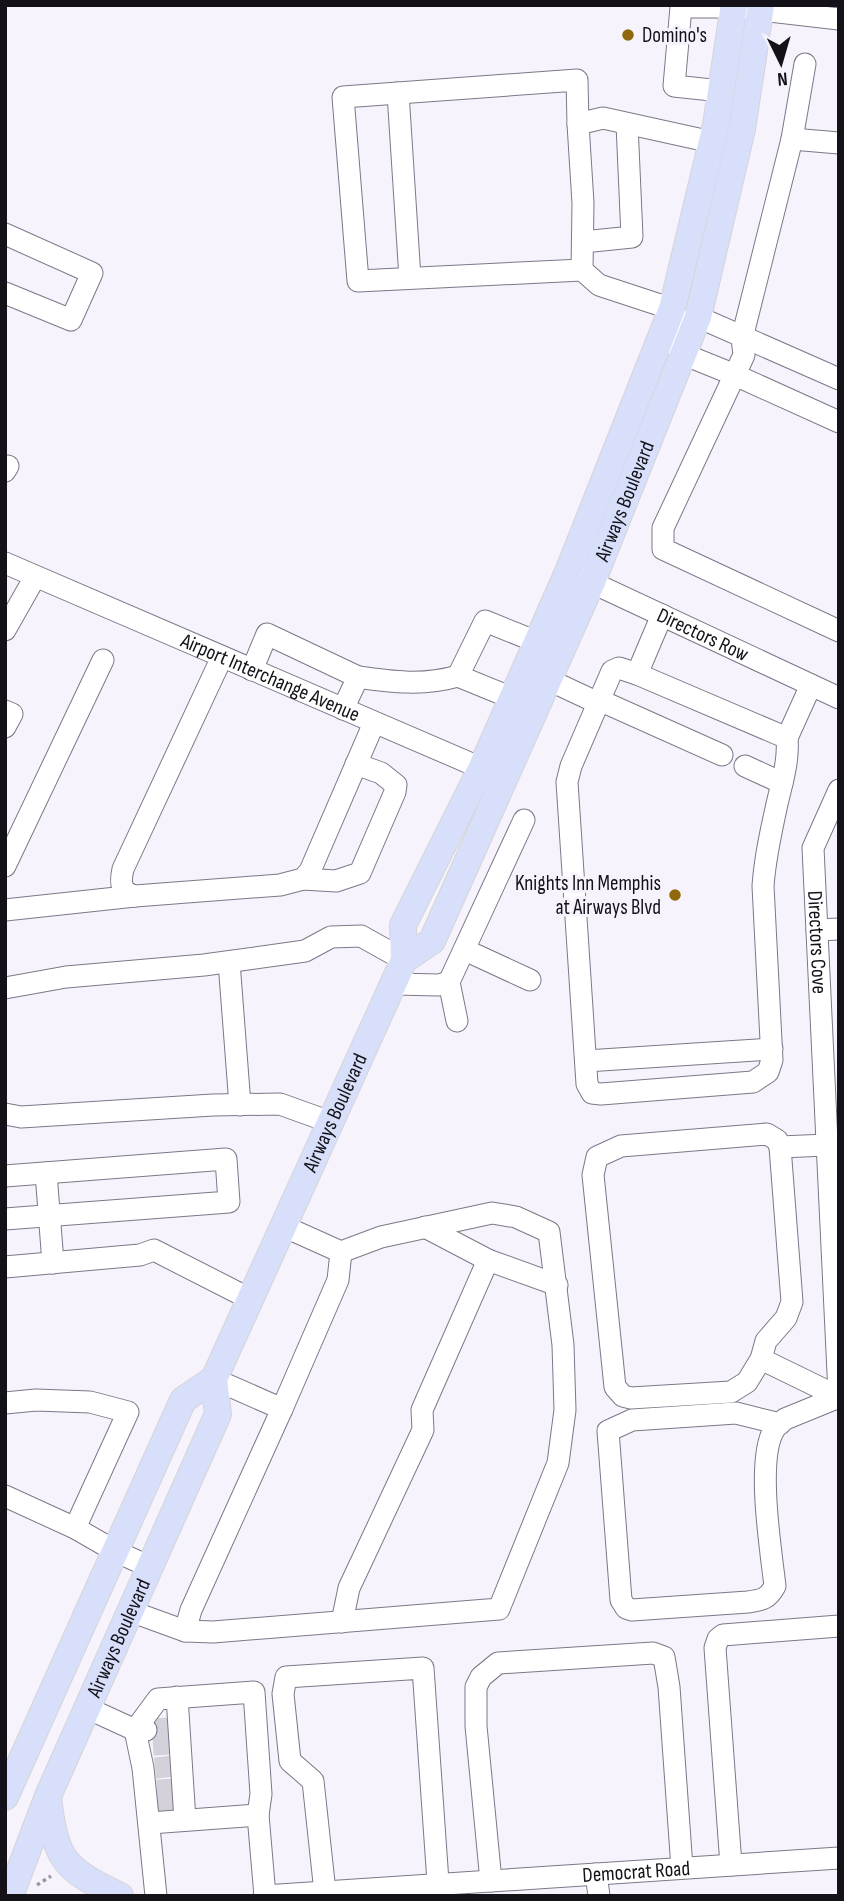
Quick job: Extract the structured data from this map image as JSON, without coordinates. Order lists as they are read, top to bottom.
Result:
{
  "streets": {
    "main road": ["Airways Boulevard"],
    "street": [
      "Directors Row",
      "Airport Interchange Avenue",
      "Directors Cove",
      "Democrat Road"
    ]
  },
  "crossings": [
    ["Airways Boulevard", "Directors Row"],
    ["Airways Boulevard", "Airport Interchange Avenue"]
  ],
  "places": ["Domino's", "Knights Inn Memphis at Airways Blvd"],
  "north": "bottom"
}
